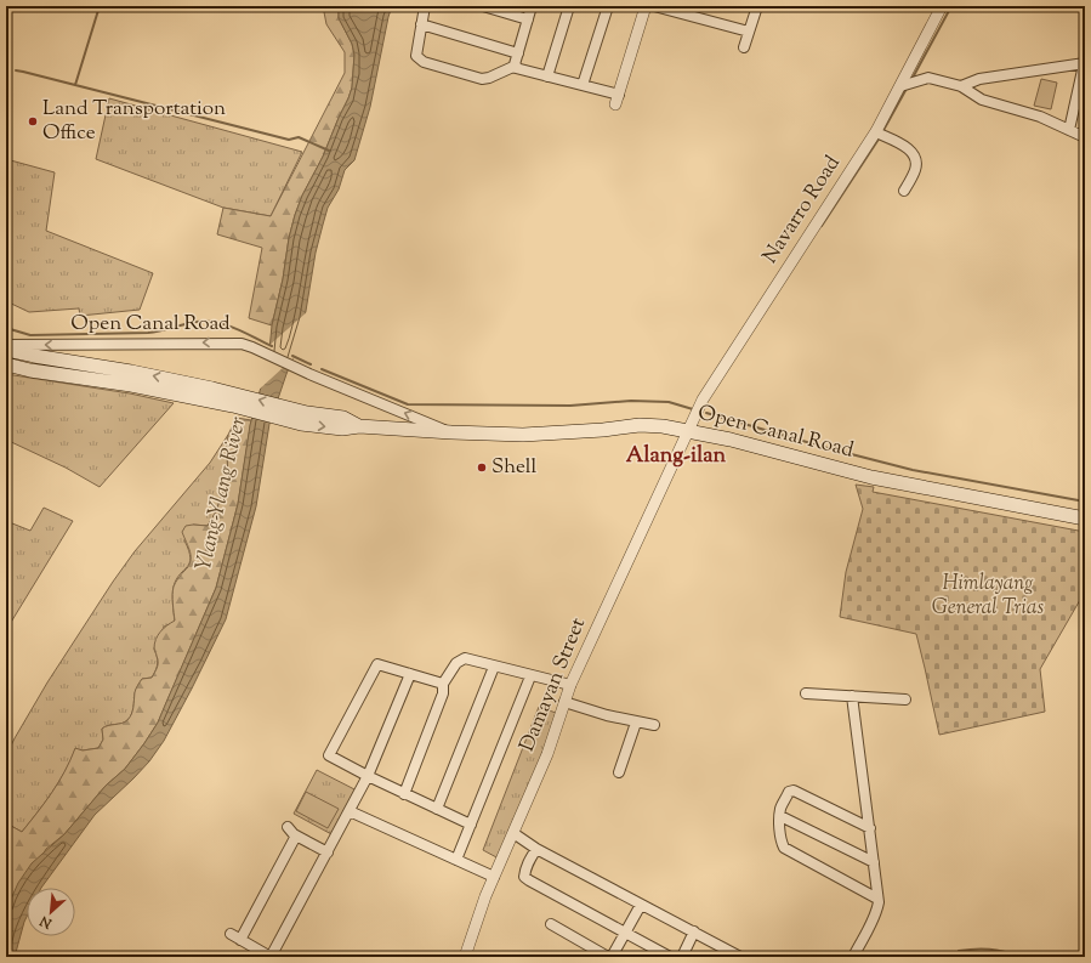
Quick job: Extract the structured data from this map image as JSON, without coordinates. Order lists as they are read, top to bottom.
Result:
{
  "streets": {
    "main road": ["Open Canal Road"],
    "street": ["Navarro Road", "Damayan Street"]
  },
  "crossings": [
    ["Navarro Road", "Open Canal Road"],
    ["Navarro Road", "Damayan Street"],
    ["Open Canal Road", "Damayan Street"]
  ],
  "districts": ["Alang-ilan"],
  "water": ["Ylang-Ylang River"],
  "parks": ["Himlayang General Trias"],
  "places": ["Land Transportation Office", "Shell"],
  "north": "bottom left"
}
